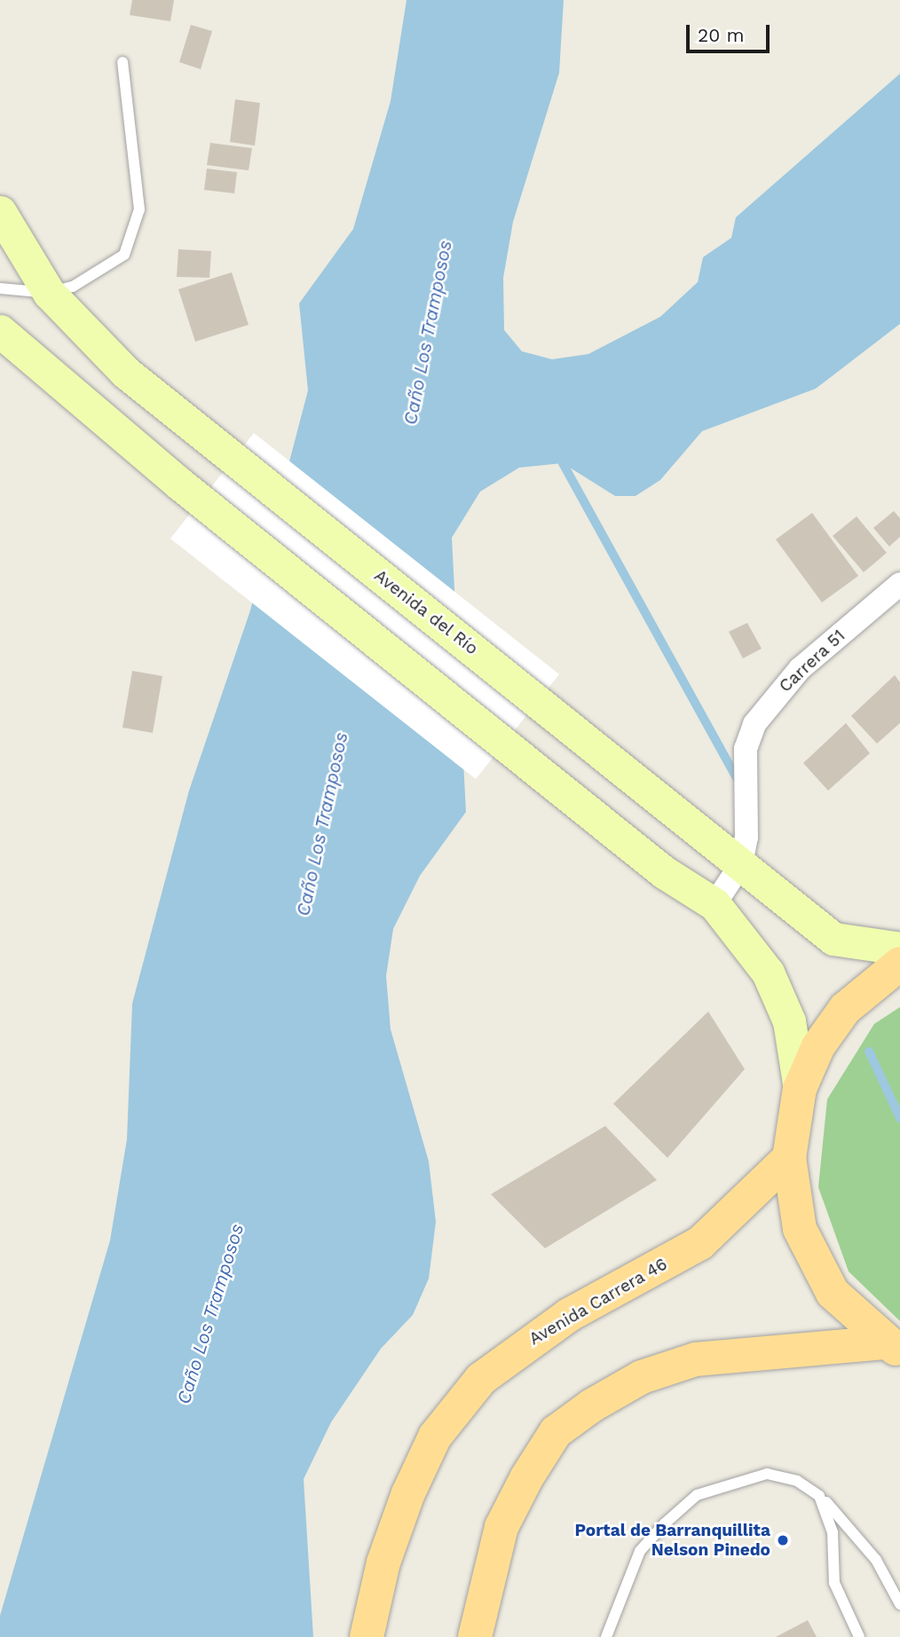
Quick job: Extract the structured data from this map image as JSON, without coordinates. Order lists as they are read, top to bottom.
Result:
{
  "streets": {
    "main road": ["Avenida del Río", "Avenida Carrera 46"],
    "street": ["Carrera 51"]
  },
  "crossings": [
    ["Avenida del Río", "Carrera 51"]
  ],
  "water": ["Caño Los Tramposos"],
  "places": ["Portal de Barranquillita Nelson Pinedo"],
  "scale_bar": "20 m"
}
